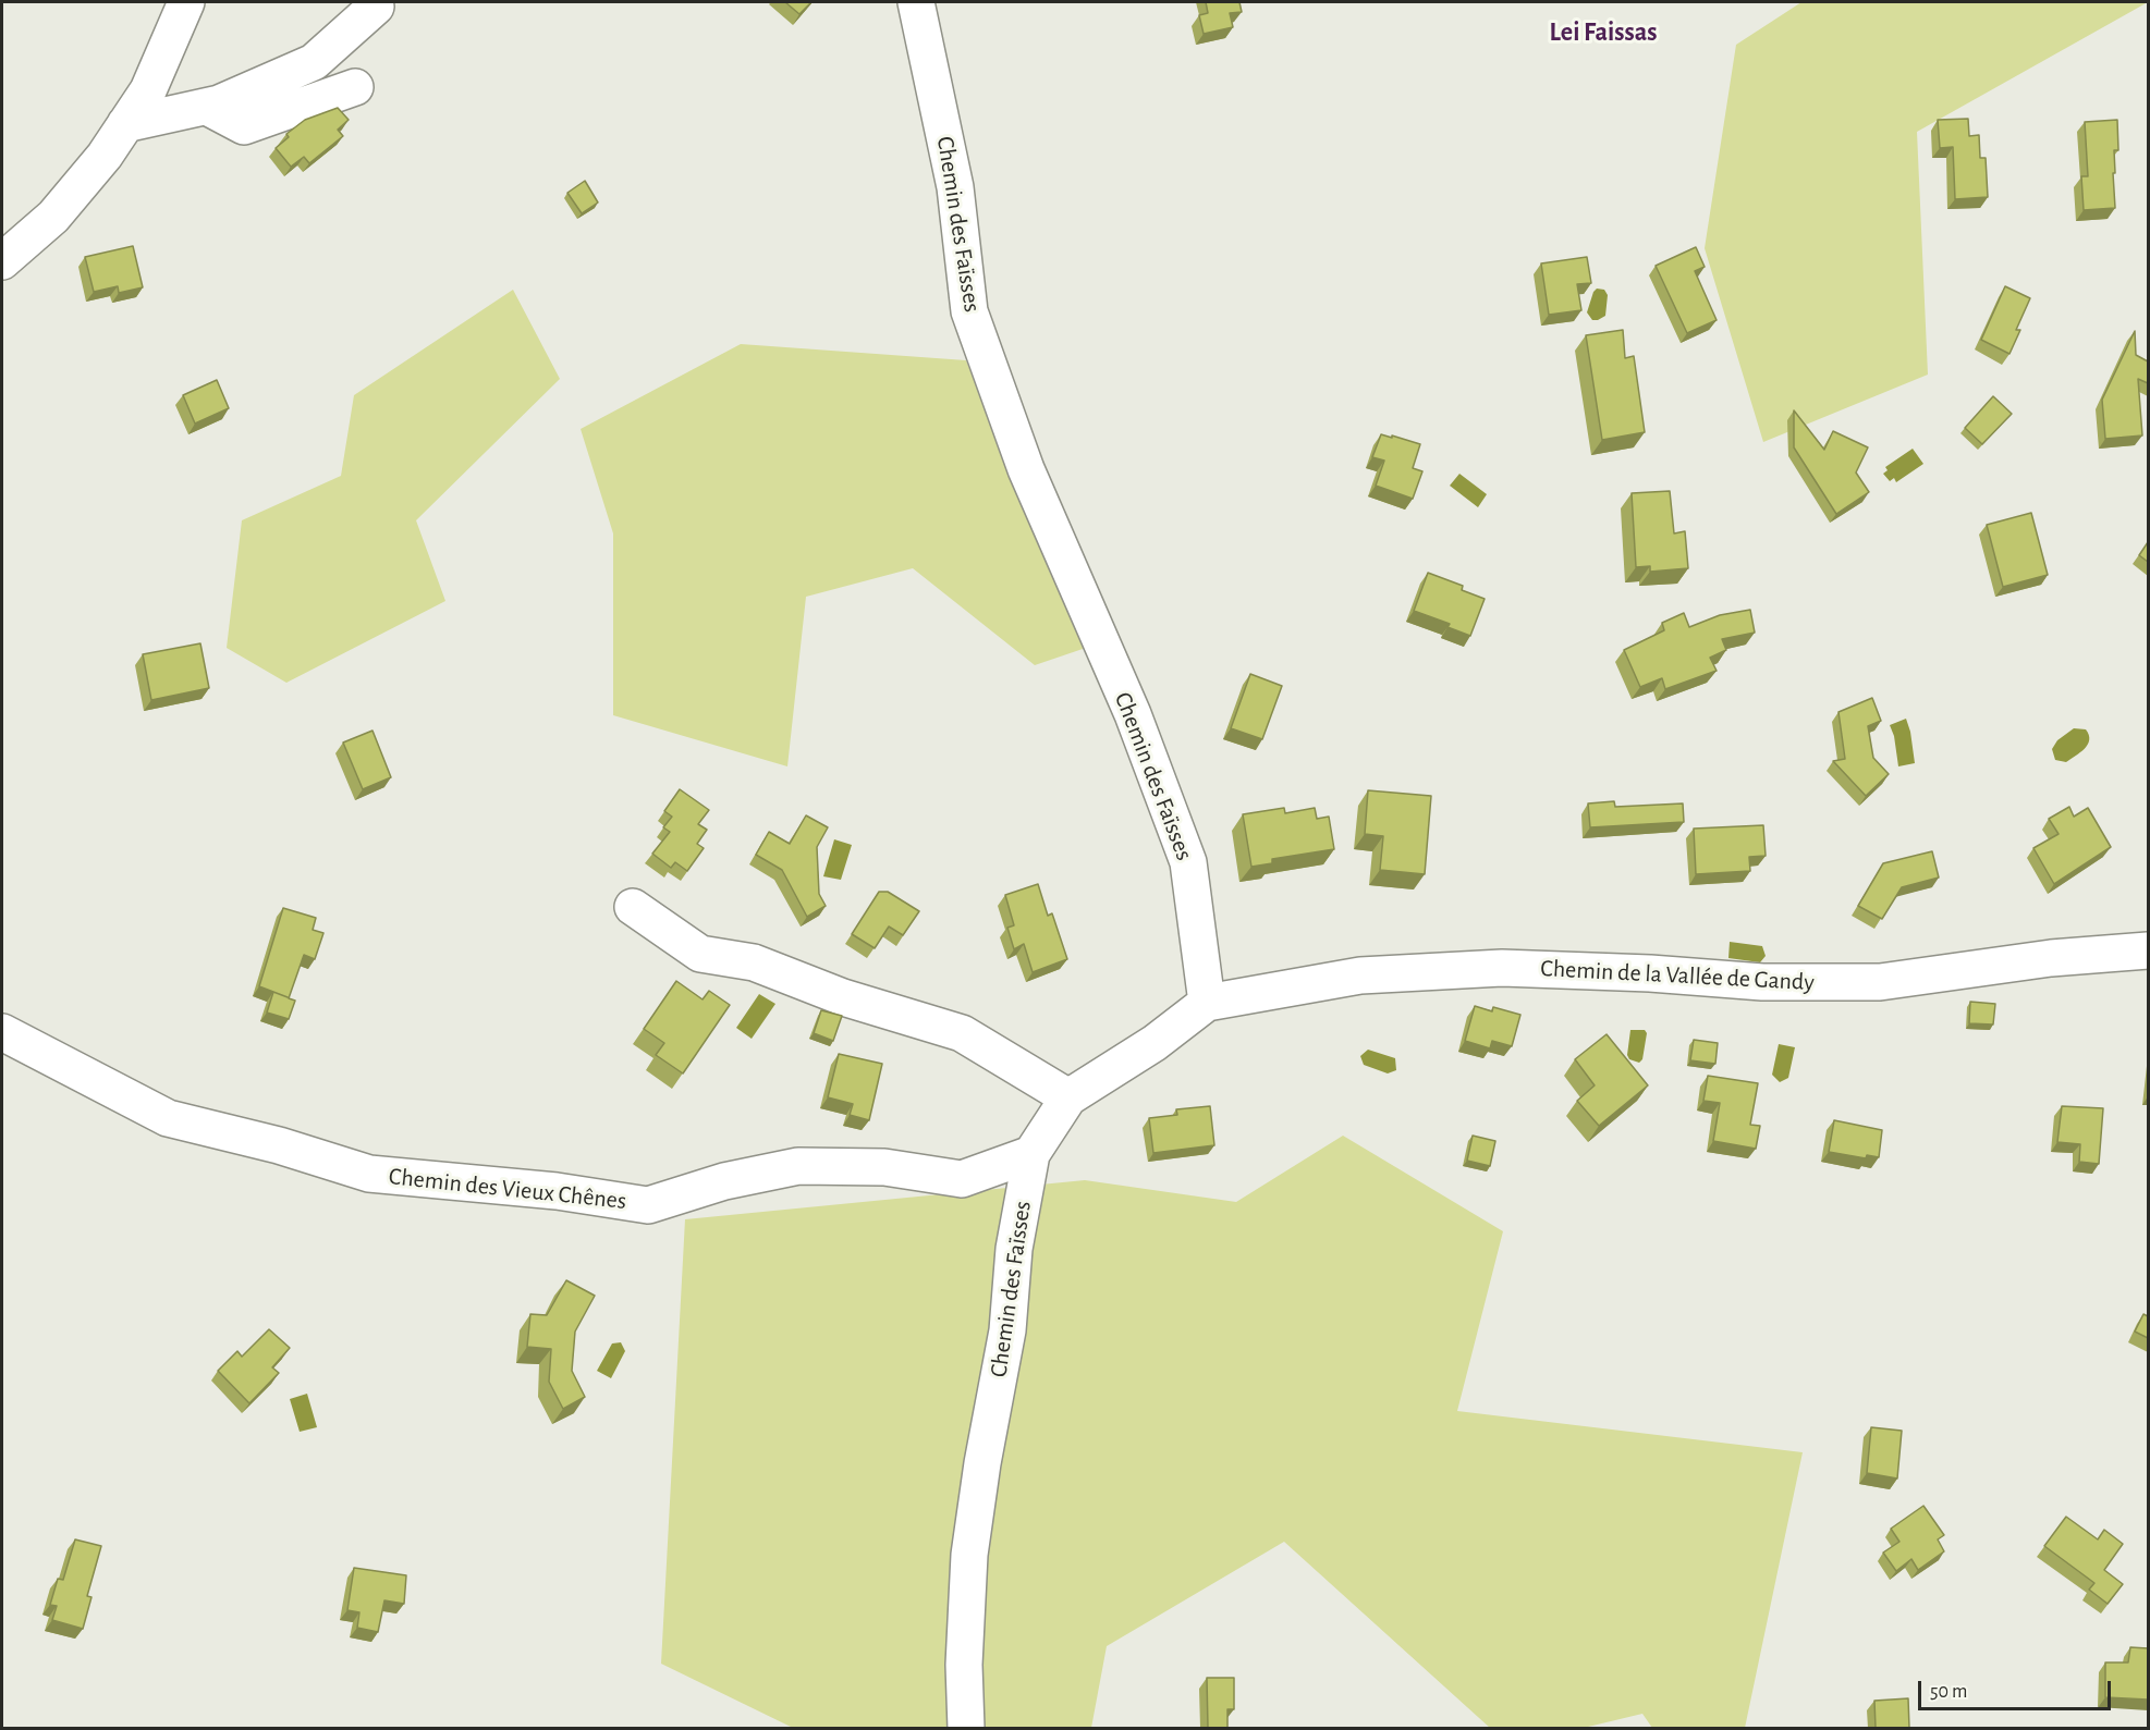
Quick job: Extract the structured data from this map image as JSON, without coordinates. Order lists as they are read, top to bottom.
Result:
{
  "streets": {
    "street": ["Chemin des Faïsses", "Chemin de la Vallée de Gandy", "Chemin des Vieux Chênes"]
  },
  "crossings": [
    ["Chemin des Faïsses", "Chemin de la Vallée de Gandy"],
    ["Chemin des Faïsses", "Chemin des Vieux Chênes"]
  ],
  "districts": ["Lei Faissas"],
  "scale_bar": "50 m"
}
